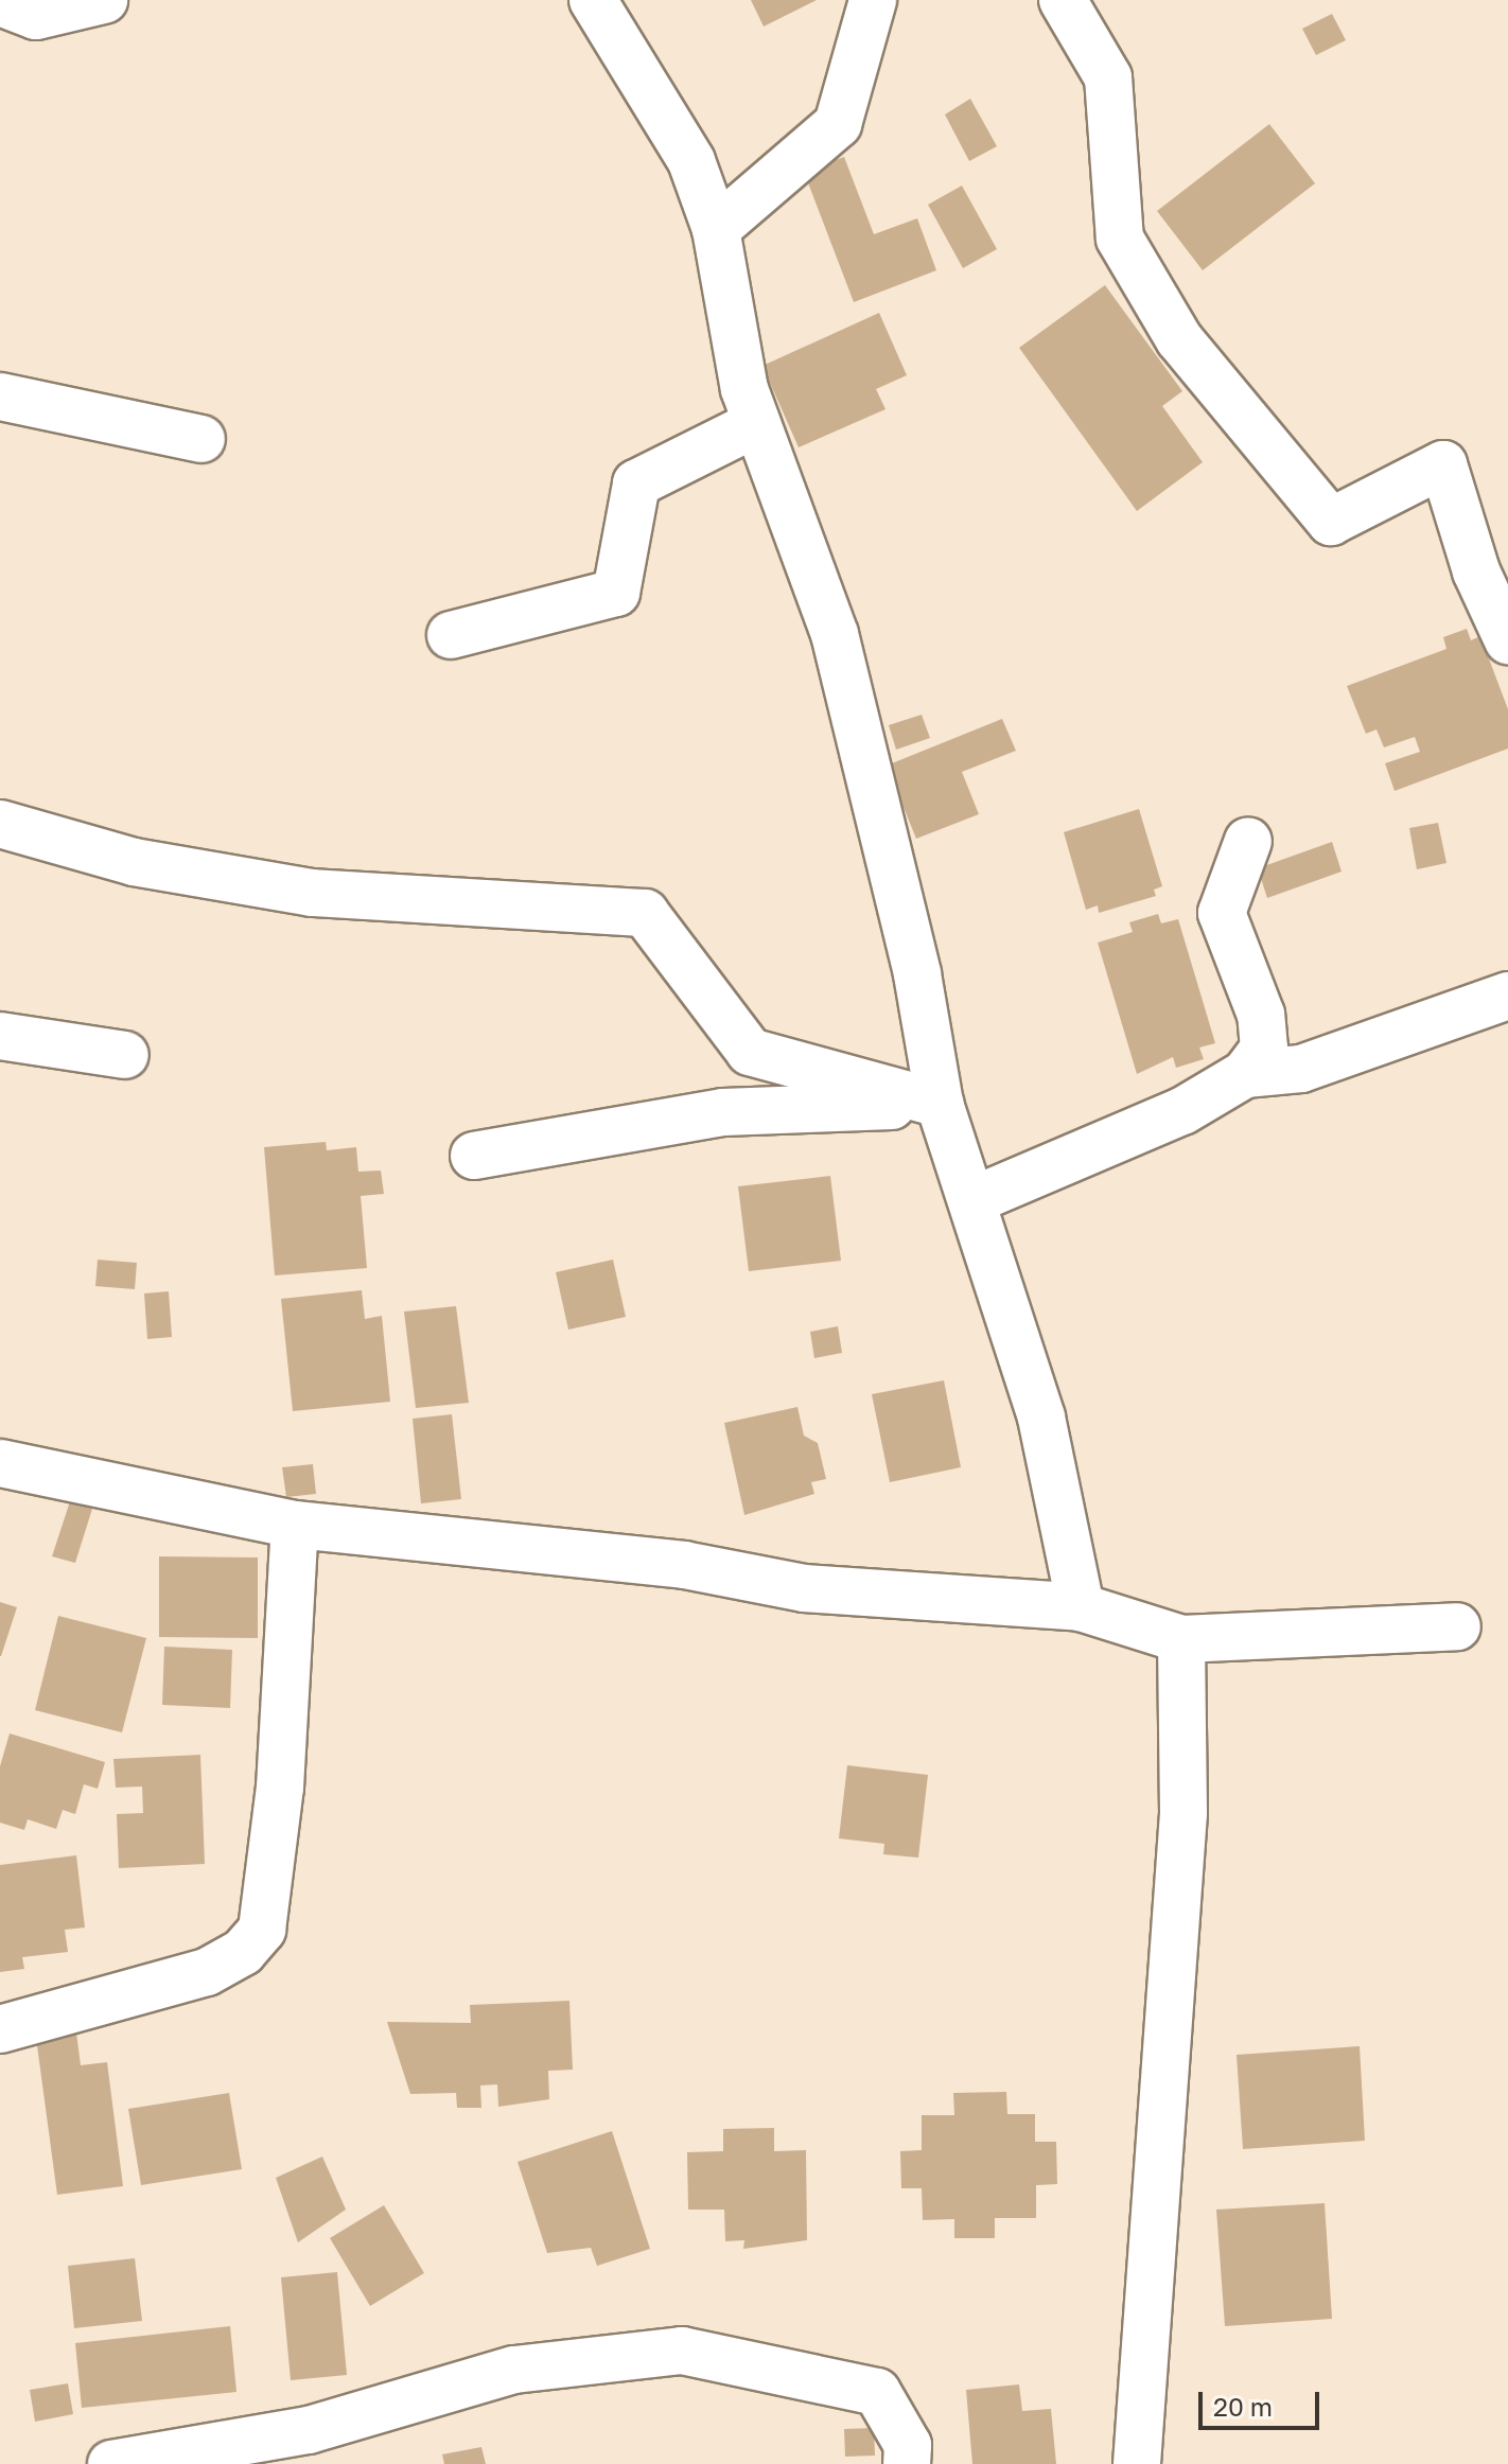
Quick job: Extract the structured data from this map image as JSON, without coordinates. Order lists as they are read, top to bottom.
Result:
{
  "scale_bar": "20 m"
}
